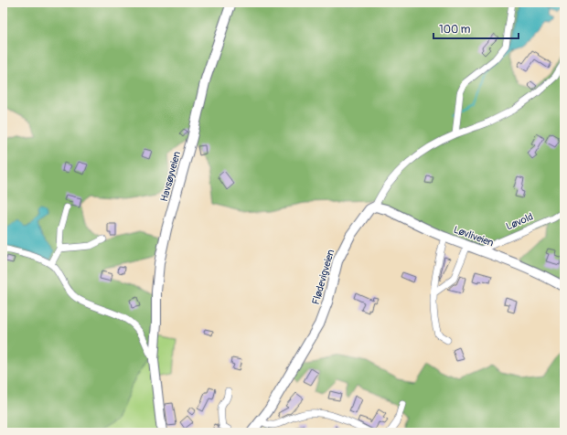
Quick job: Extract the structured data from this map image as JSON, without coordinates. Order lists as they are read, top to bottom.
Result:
{
  "streets": {
    "main road": ["Havsøyveien", "Løvliveien", "Flødevigveien"],
    "street": ["Løvold"]
  },
  "crossings": [
    ["Løvold", "Løvliveien"],
    ["Løvliveien", "Flødevigveien"]
  ],
  "scale_bar": "100 m"
}
